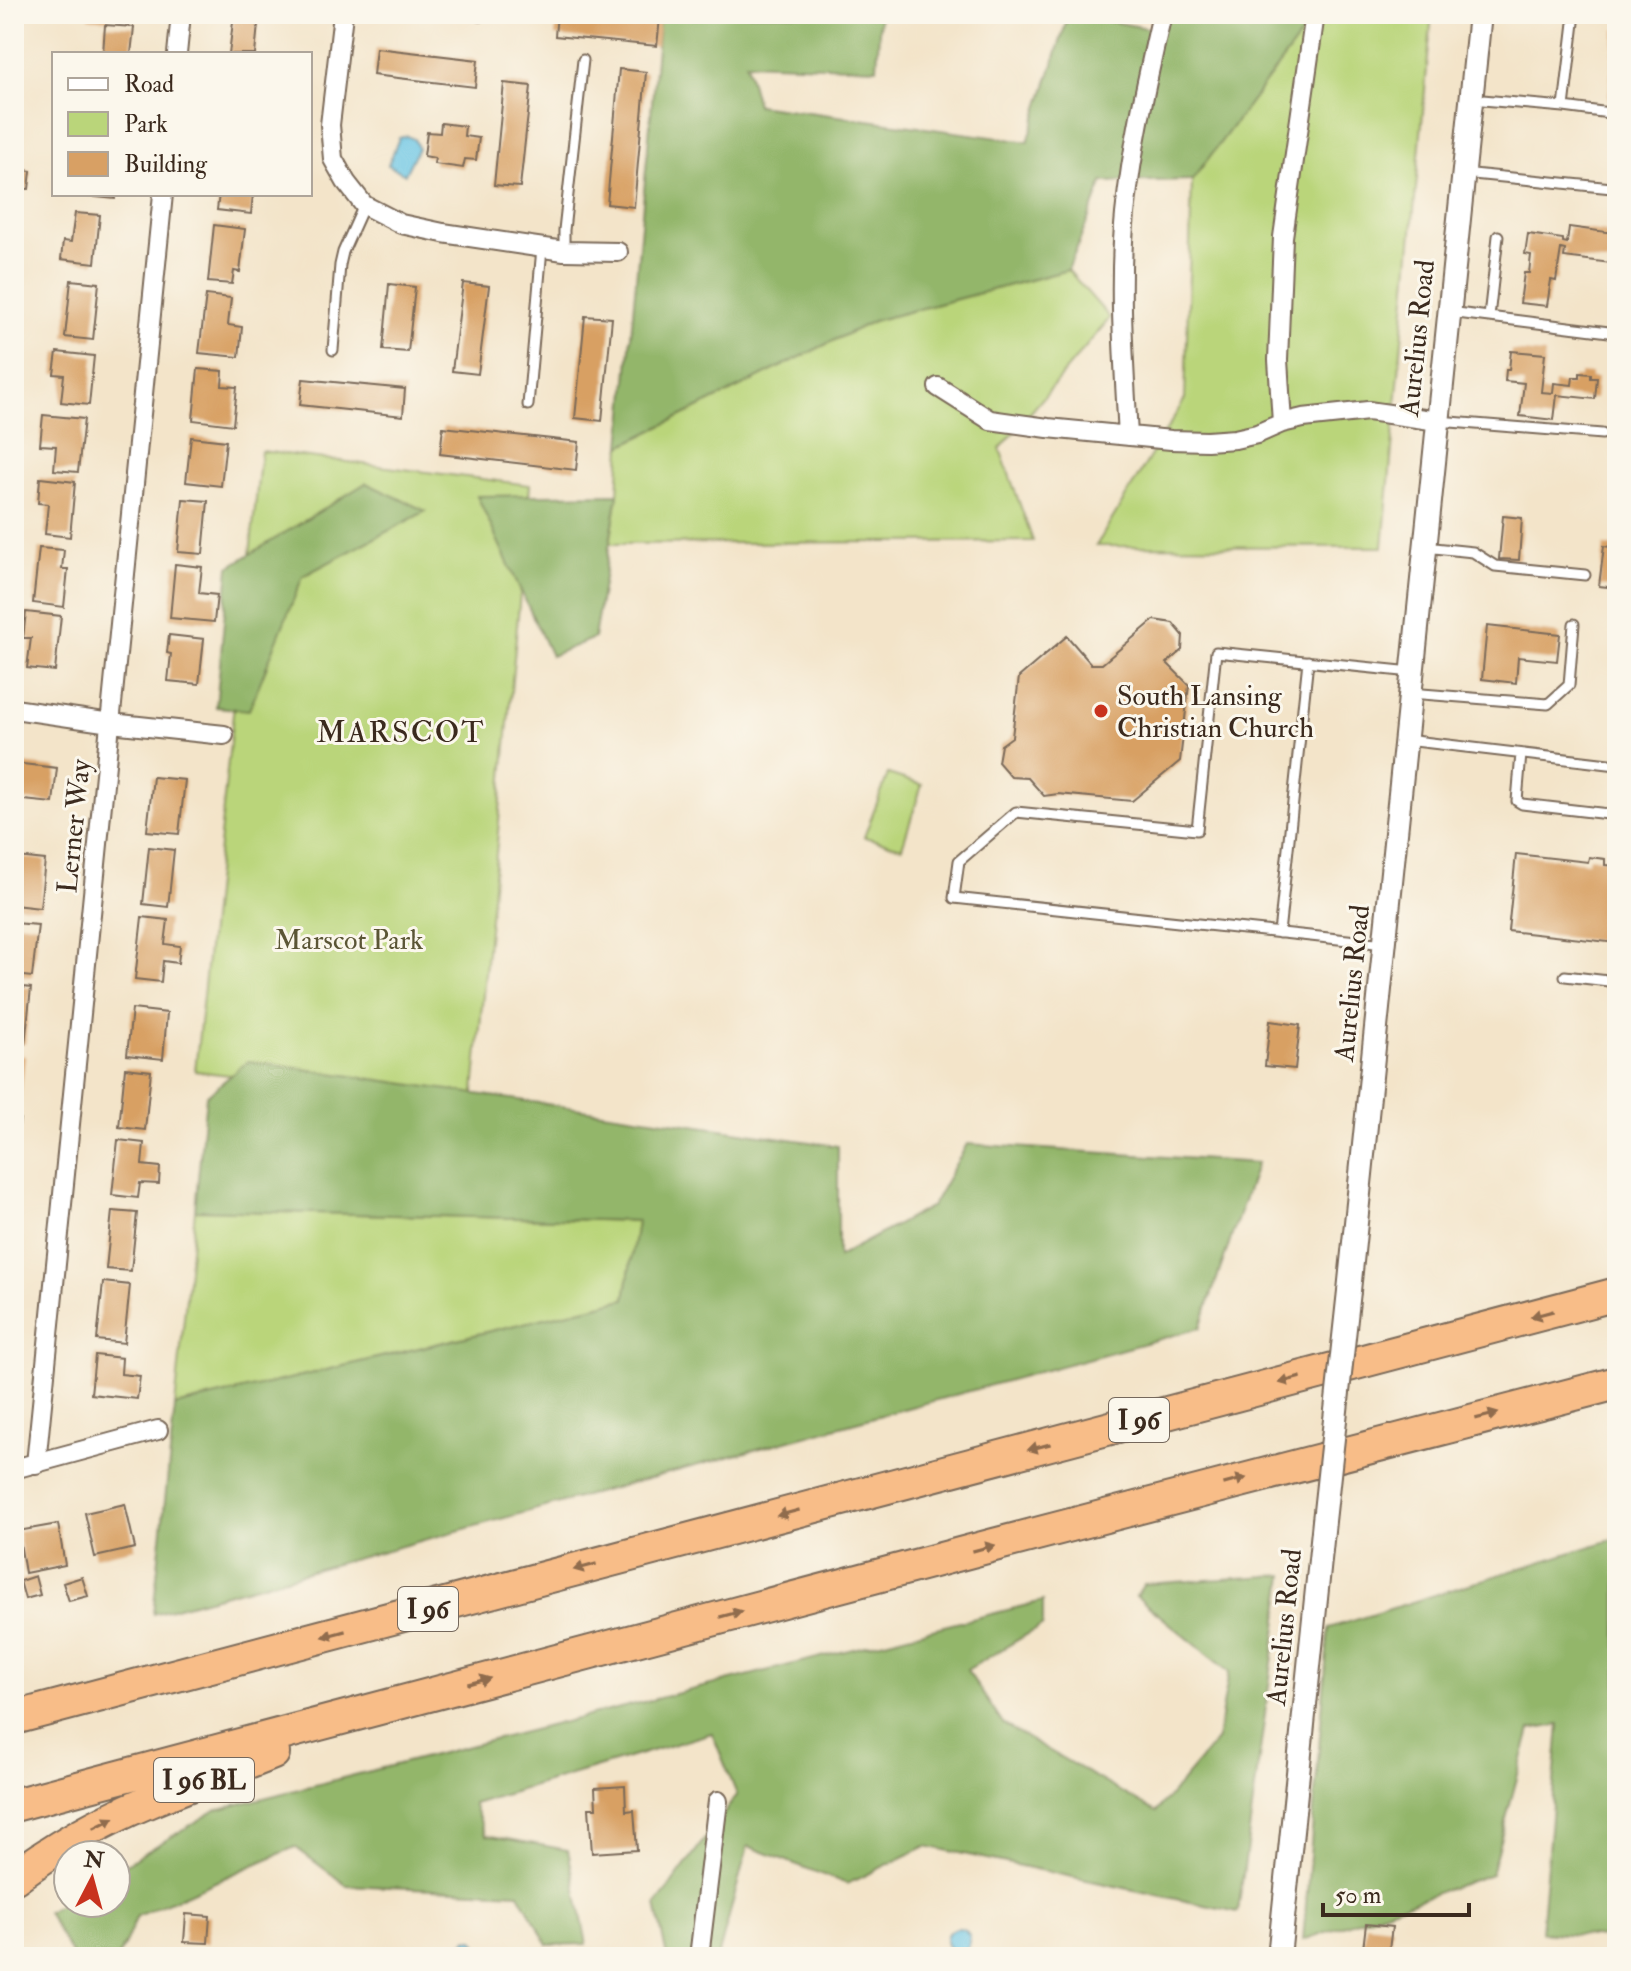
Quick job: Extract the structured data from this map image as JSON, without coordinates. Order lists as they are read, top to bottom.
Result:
{
  "streets": {
    "highway": ["I 96", "I 96 BL"],
    "street": ["Aurelius Road", "Lerner Way"]
  },
  "districts": ["MARSCOT"],
  "parks": ["Marscot Park"],
  "places": ["South Lansing Christian Church"],
  "legend": ["Road", "Park", "Building"],
  "scale_bar": "50 m",
  "north": "top"
}
